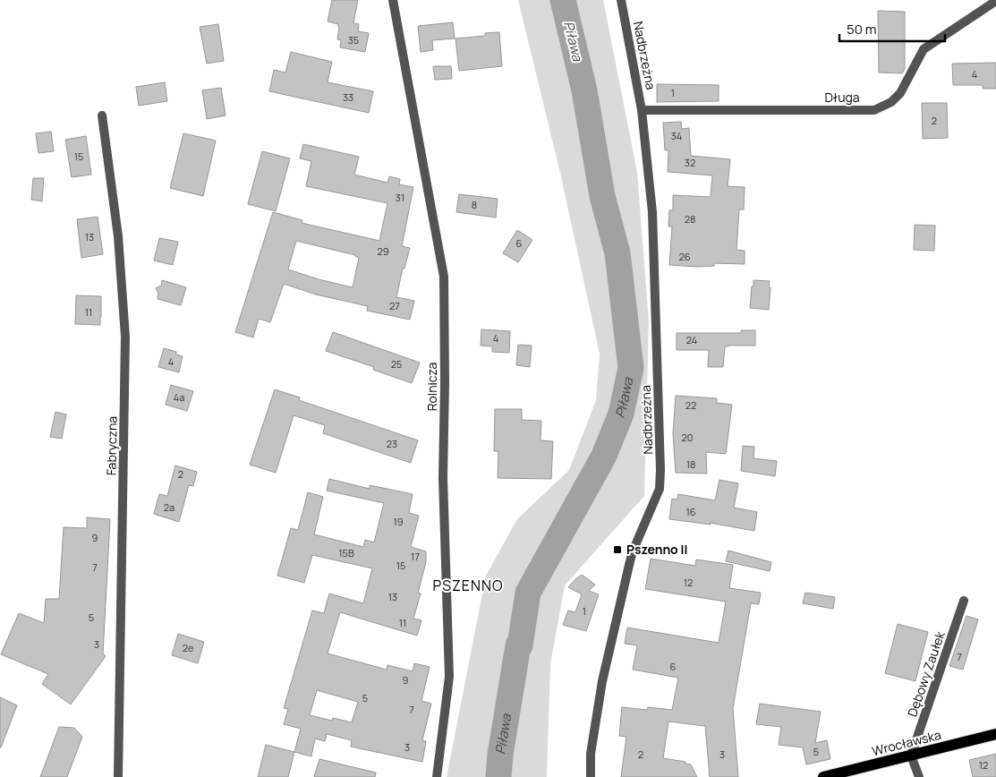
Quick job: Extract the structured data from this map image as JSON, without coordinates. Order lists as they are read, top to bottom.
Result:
{
  "streets": {
    "main road": ["Wrocławska"],
    "street": [
      "Nadbrzeżna",
      "Długa",
      "Rolnicza",
      "Fabryczna",
      "Dębowy Zaułek"
    ]
  },
  "crossings": [
    ["Nadbrzeżna", "Długa"],
    ["Dębowy Zaułek", "Wrocławska"]
  ],
  "districts": ["PSZENNO"],
  "water": ["Piława"],
  "places": {
    "transit": ["Pszenno II"]
  },
  "house_numbers": [
    "35",
    "4",
    "1",
    "33",
    "2",
    "34",
    "15",
    "32",
    "31",
    "8",
    "28",
    "13",
    "6",
    "29",
    "26",
    "27",
    "11",
    "4",
    "24",
    "4",
    "25",
    "4a",
    "22",
    "20",
    "23",
    "18",
    "2",
    "2a",
    "16",
    "19",
    "9",
    "15B",
    "17",
    "15",
    "7",
    "12",
    "13",
    "1",
    "5",
    "11",
    "3",
    "2e",
    "7",
    "6",
    "9",
    "5",
    "7",
    "3",
    "5",
    "2",
    "3",
    "12"
  ],
  "scale_bar": "50 m"
}
